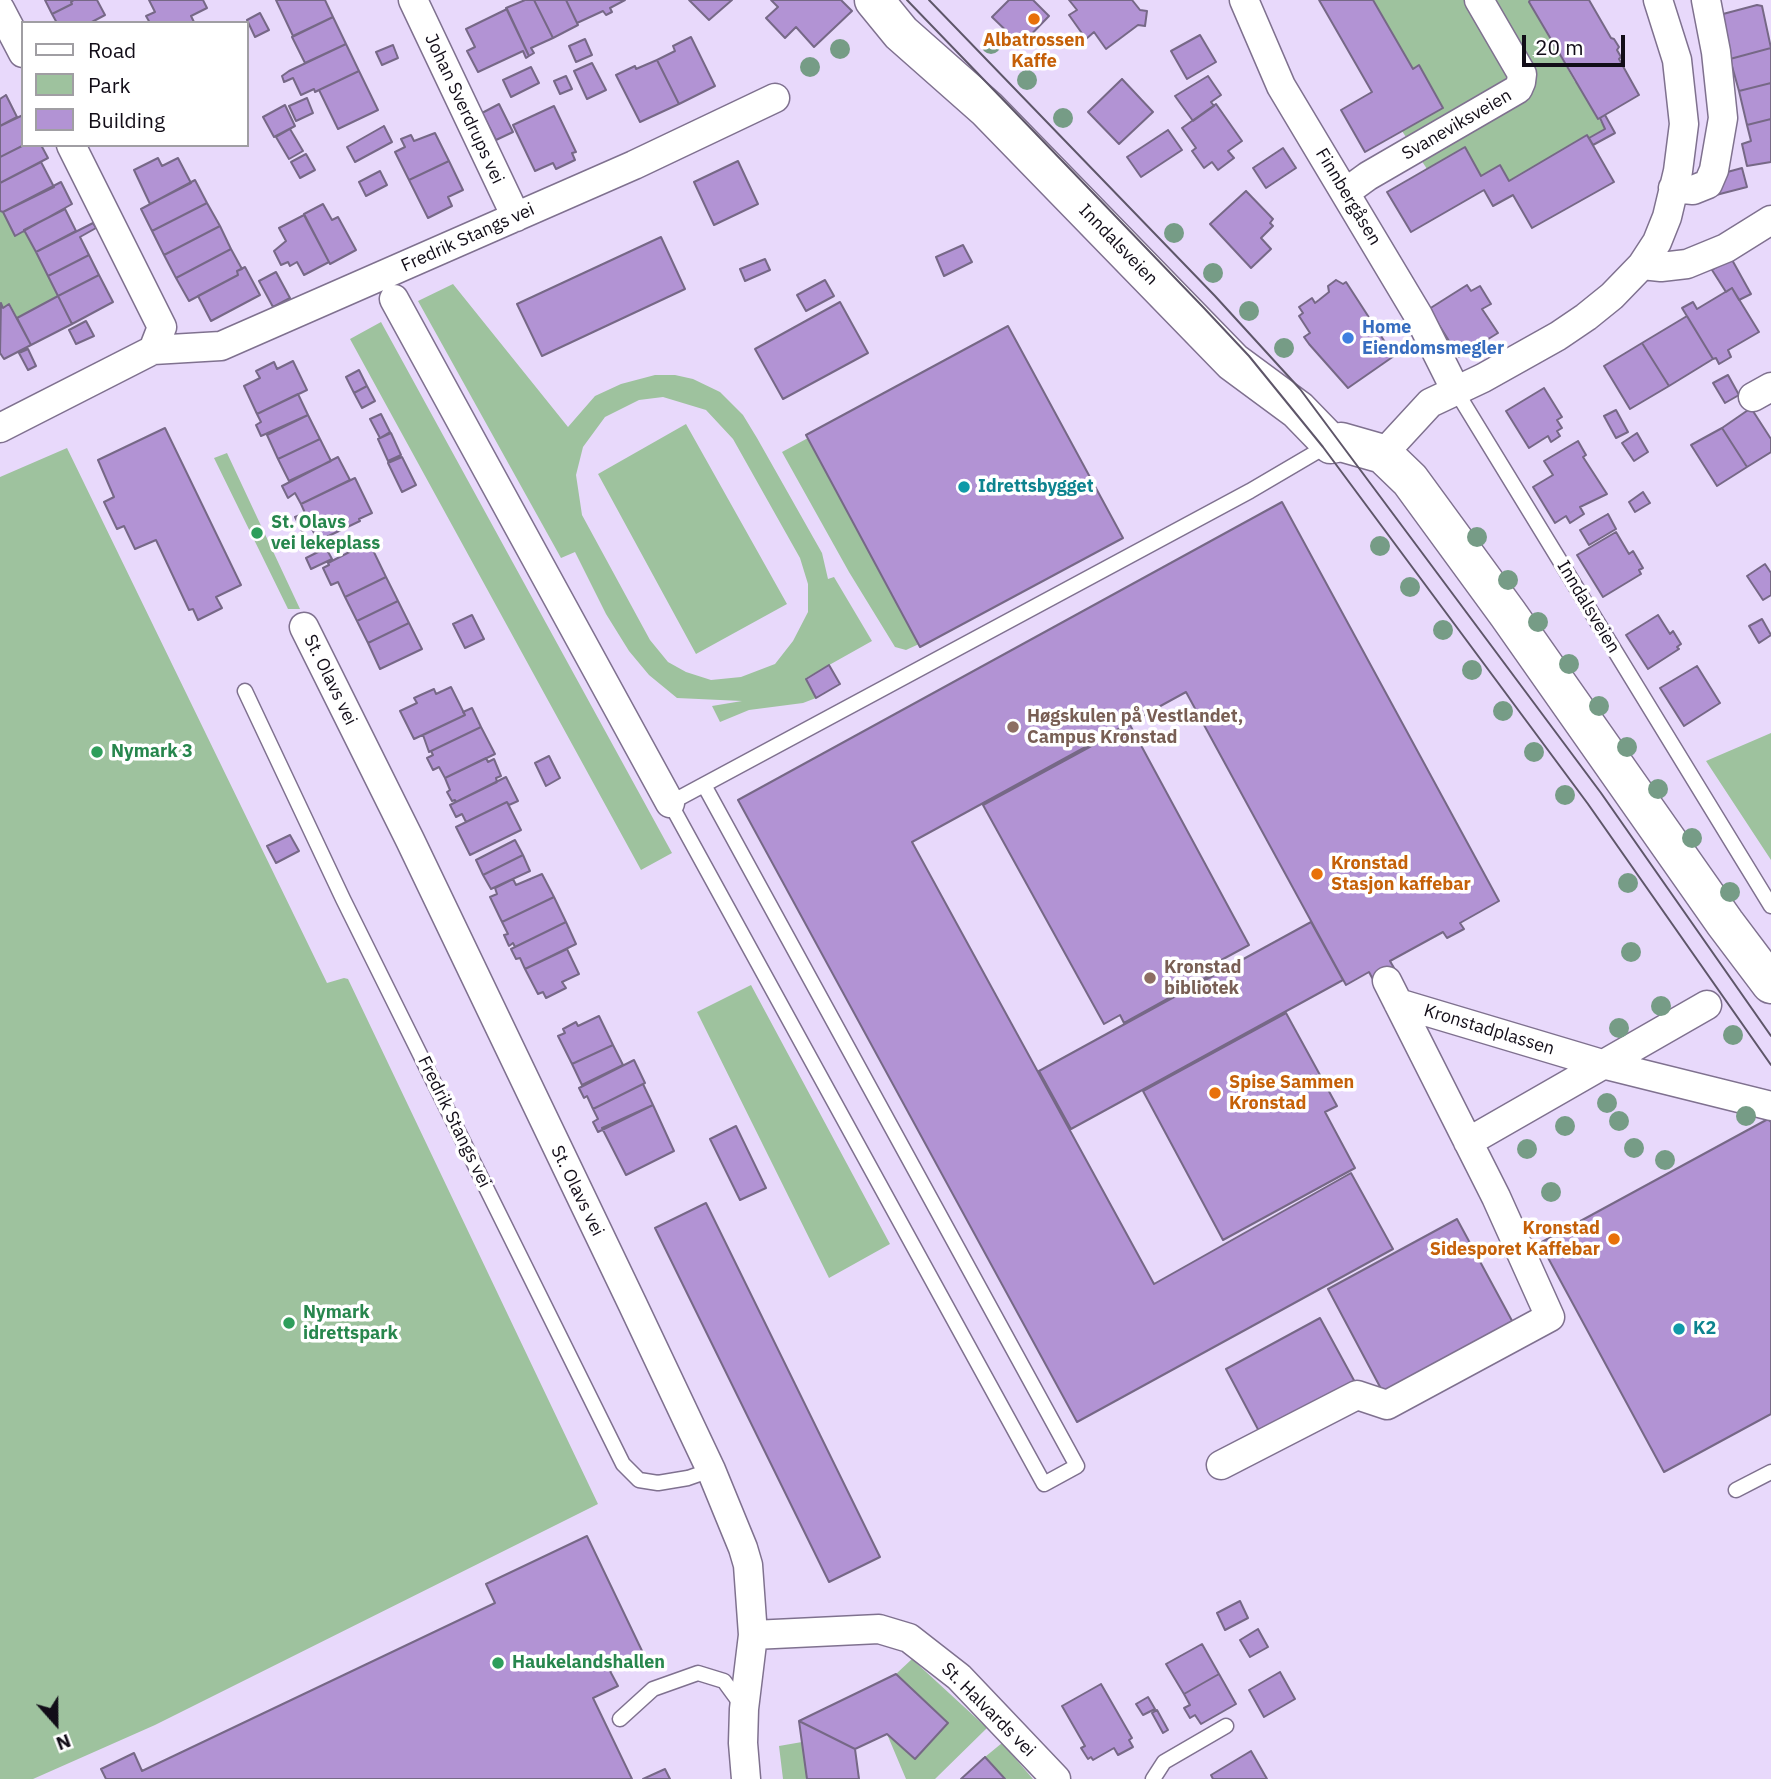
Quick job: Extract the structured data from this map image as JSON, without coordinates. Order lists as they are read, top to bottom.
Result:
{
  "streets": {
    "main road": ["Inndalsveien"],
    "street": [
      "Johan Sverdrups vei",
      "Svaneviksveien",
      "Finnbergåsen",
      "Fredrik Stangs vei",
      "St. Olavs vei",
      "Kronstadplassen",
      "St. Halvards vei"
    ]
  },
  "crossings": [
    ["Johan Sverdrups vei", "Fredrik Stangs vei"],
    ["Svaneviksveien", "Finnbergåsen"],
    ["Finnbergåsen", "Inndalsveien"],
    ["Fredrik Stangs vei", "St. Olavs vei"],
    ["St. Olavs vei", "St. Halvards vei"]
  ],
  "places": [
    "Albatrossen Kaffe",
    "Home Eiendomsmegler",
    "Idrettsbygget",
    "St. Olavs vei lekeplass",
    "Høgskulen på Vestlandet, Campus Kronstad",
    "Nymark 3",
    "Kronstad Stasjon kaffebar",
    "Kronstad bibliotek",
    "Spise Sammen Kronstad",
    "Kronstad Sidesporet Kaffebar",
    "Nymark idrettspark",
    "K2",
    "Haukelandshallen"
  ],
  "legend": ["Road", "Park", "Building"],
  "scale_bar": "20 m",
  "north": "bottom"
}
